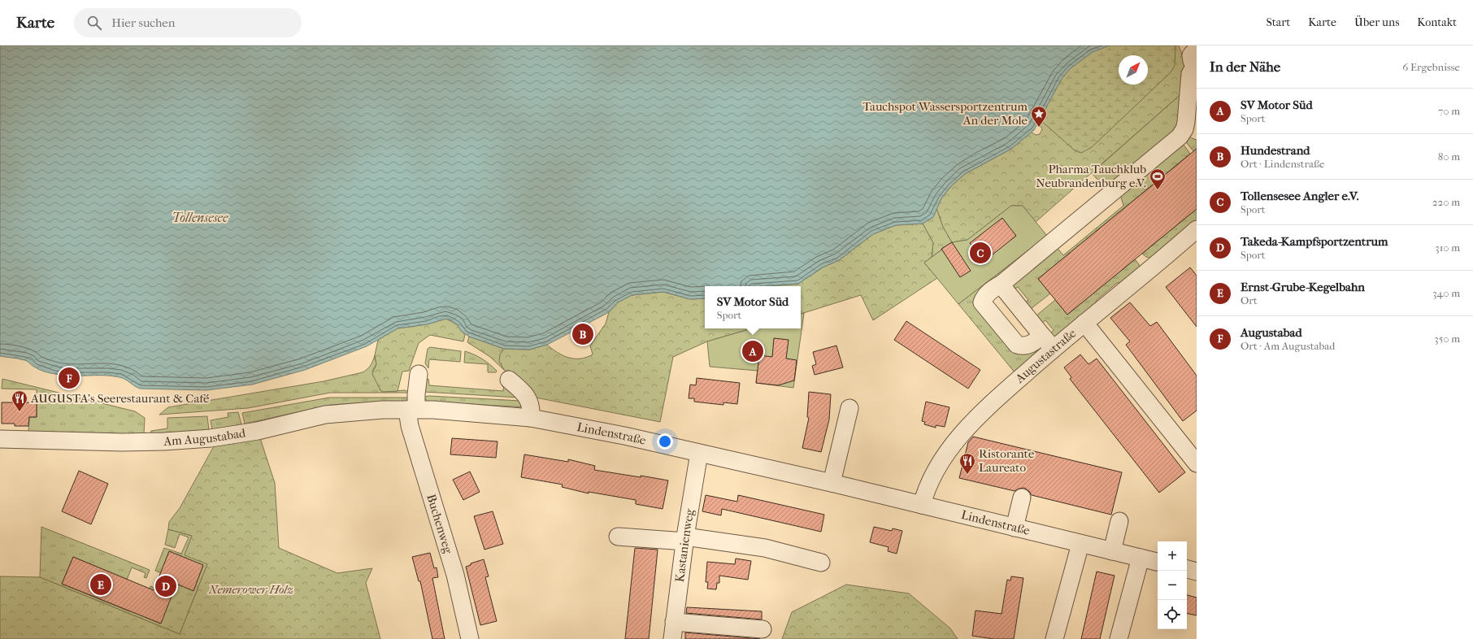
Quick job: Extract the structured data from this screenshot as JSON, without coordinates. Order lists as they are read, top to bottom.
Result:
{
  "streets": {
    "street": [
      "Augustastraße",
      "Lindenstraße",
      "Am Augustabad",
      "Buchenweg",
      "Kastanienweg"
    ]
  },
  "crossings": [
    ["Augustastraße", "Lindenstraße"],
    ["Lindenstraße", "Am Augustabad"],
    ["Lindenstraße", "Buchenweg"],
    ["Lindenstraße", "Kastanienweg"],
    ["Am Augustabad", "Buchenweg"]
  ],
  "water": ["Tollensesee"],
  "parks": ["Nemerower Holz"],
  "places": {
    "place": ["Tauchspot Wassersportzentrum An der Mole"],
    "sports": ["Pharma Tauchklub Neubrandenburg e.V."],
    "restaurant": ["AUGUSTA’s Seerestaurant & Café", "Ristorante Laureato"]
  },
  "north": "top right",
  "page": {
    "header": "Karte",
    "search": "Hier suchen",
    "nav": [
      "Start",
      "Karte",
      "Über uns",
      "Kontakt"
    ],
    "heading": ["In der Nähe", "6 Ergebnisse"],
    "list": [
      {
        "mark": "A",
        "name": "SV Motor Süd",
        "note": "Sport",
        "value": "70 m"
      },
      {
        "mark": "B",
        "name": "Hundestrand",
        "note": "Ort · Lindenstraße",
        "value": "80 m"
      },
      {
        "mark": "C",
        "name": "Tollensesee Angler e.V.",
        "note": "Sport",
        "value": "220 m"
      },
      {
        "mark": "D",
        "name": "Takeda-Kampfsportzentrum",
        "note": "Sport",
        "value": "310 m"
      },
      {
        "mark": "E",
        "name": "Ernst-Grube-Kegelbahn",
        "note": "Ort",
        "value": "340 m"
      },
      {
        "mark": "F",
        "name": "Augustabad",
        "note": "Ort · Am Augustabad",
        "value": "350 m"
      }
    ],
    "pins": [
      "C",
      "B",
      "A",
      "F",
      "E",
      "D"
    ],
    "popup": ["SV Motor Süd", "Sport"],
    "map_buttons": ["+", "−"]
  }
}
